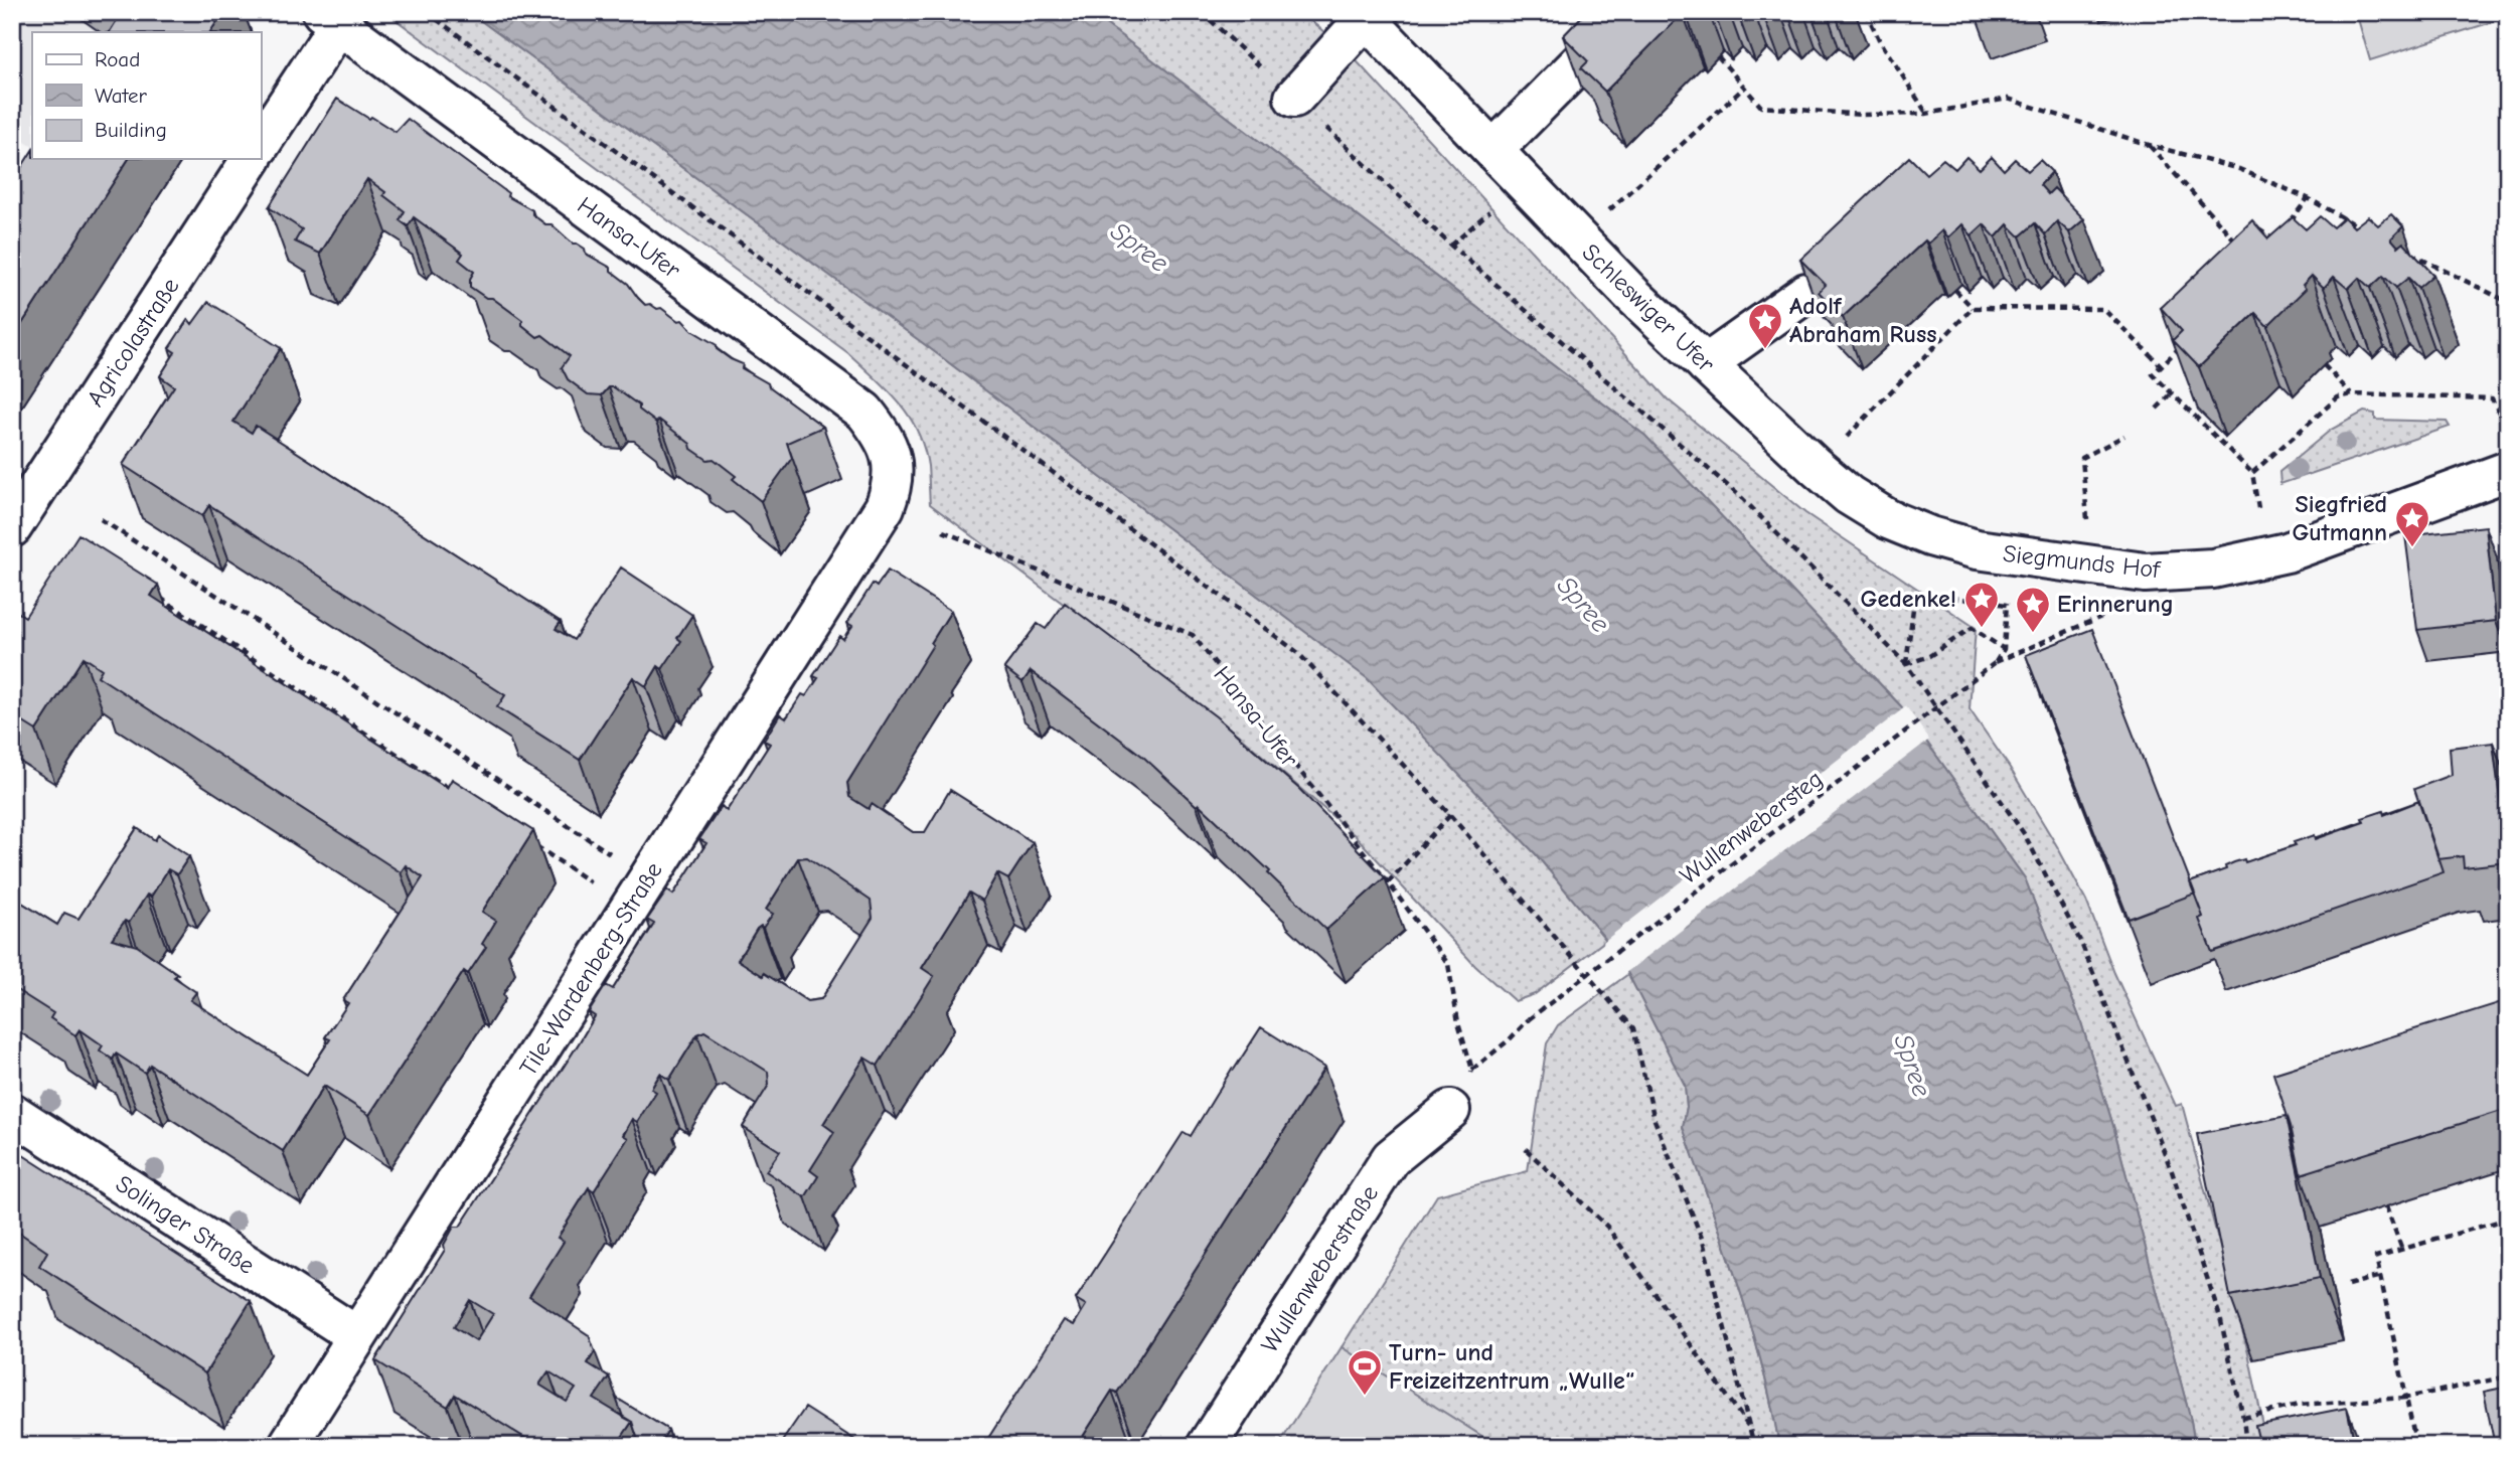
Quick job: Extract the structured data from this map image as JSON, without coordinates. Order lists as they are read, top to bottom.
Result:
{
  "streets": {
    "street": [
      "Hansa-Ufer",
      "Schleswiger Ufer",
      "Agricolastraße",
      "Siegmunds Hof",
      "Tile-Wardenberg-Straße",
      "Solinger Straße",
      "Wullenweberstraße"
    ],
    "path": ["Wullenwebersteg"]
  },
  "crossings": [
    ["Hansa-Ufer", "Tile-Wardenberg-Straße"],
    ["Schleswiger Ufer", "Siegmunds Hof"],
    ["Tile-Wardenberg-Straße", "Solinger Straße"]
  ],
  "water": ["Spree"],
  "places": {
    "place": [
      "Adolf Abraham Russ",
      "Siegfried Gutmann",
      "Gedenke!",
      "Erinnerung"
    ],
    "sports": ["Turn- und Freizeitzentrum „Wulle“"]
  },
  "legend": ["Road", "Water", "Building"]
}
